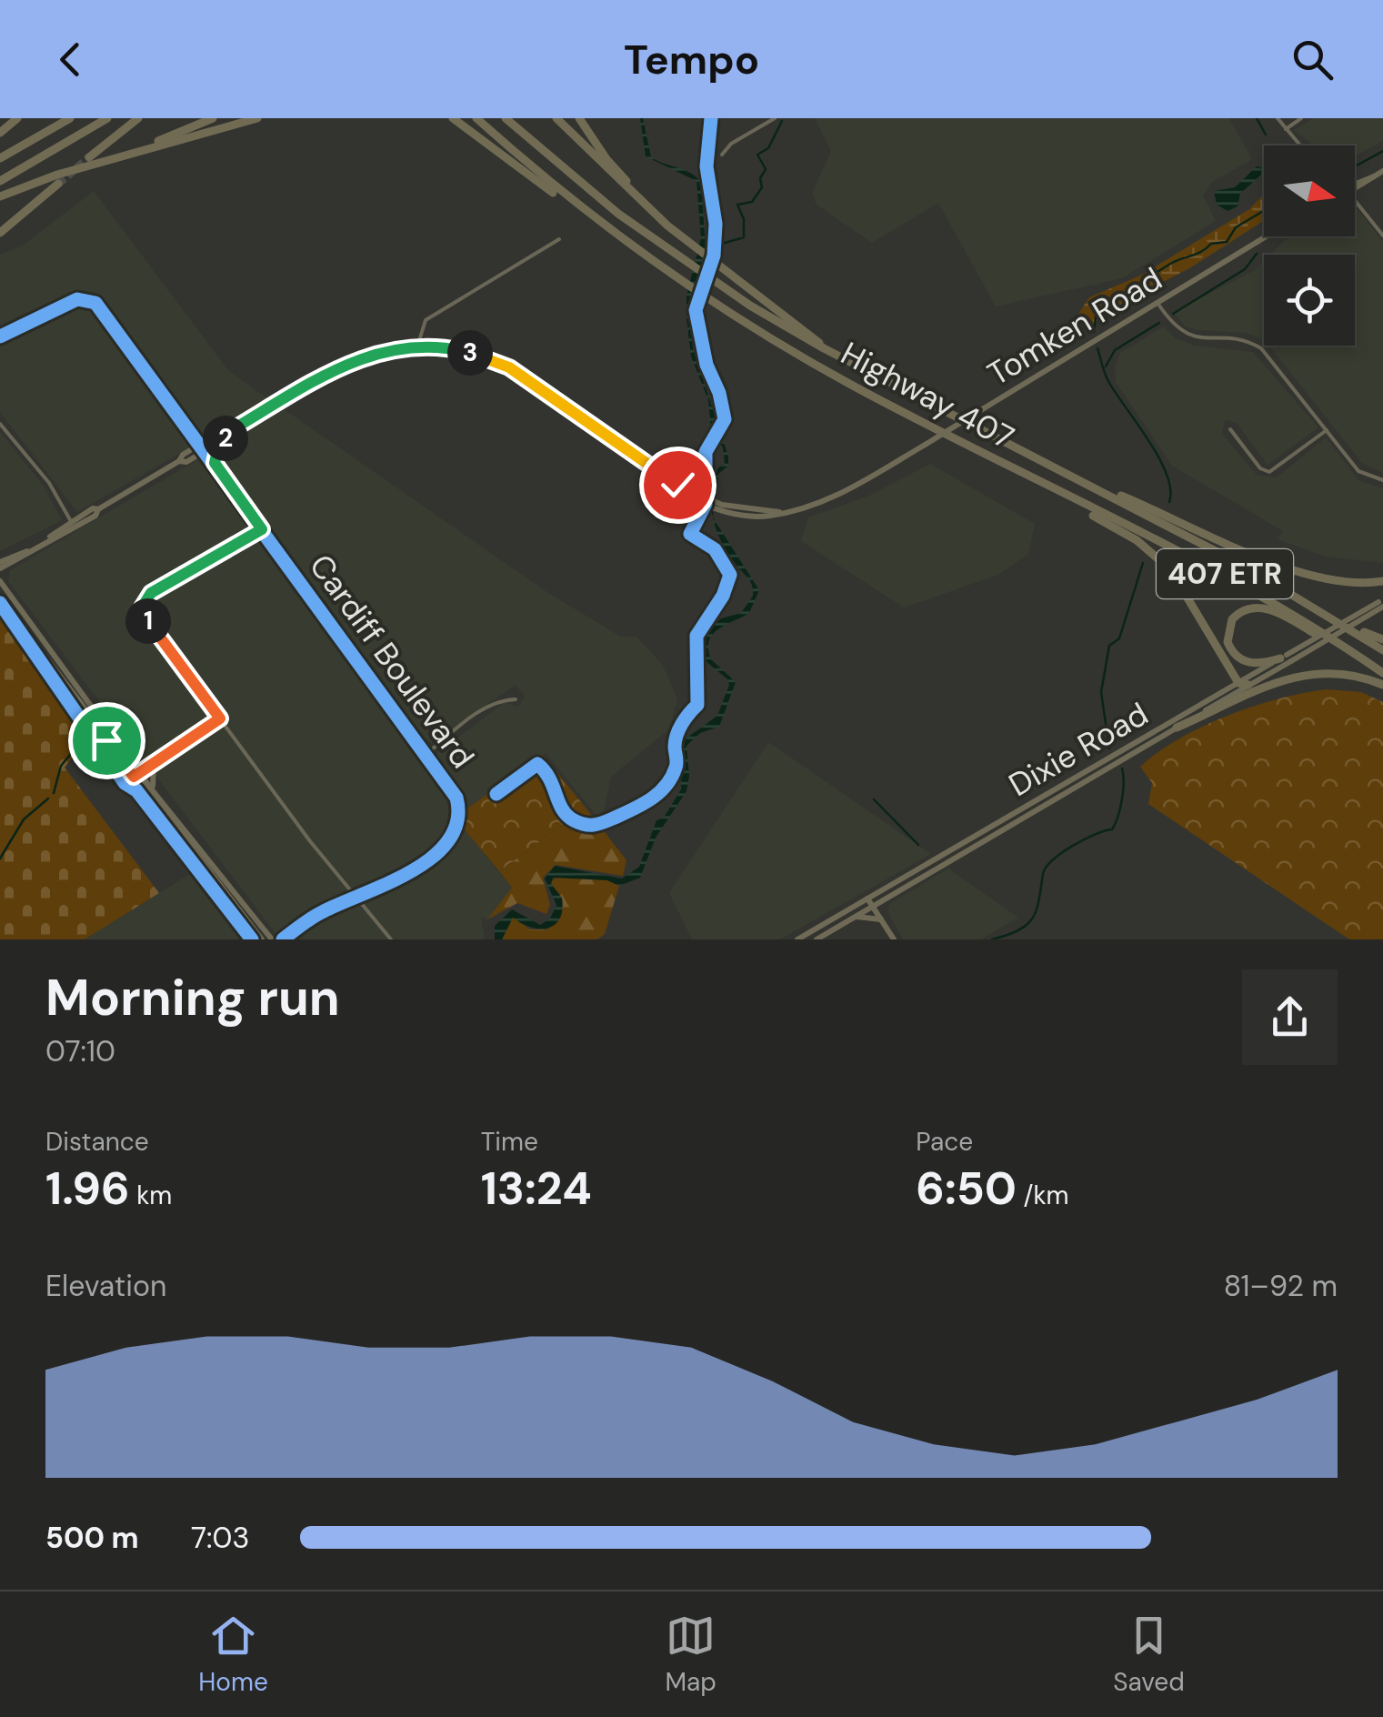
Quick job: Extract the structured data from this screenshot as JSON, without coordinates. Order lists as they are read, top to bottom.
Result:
{
  "streets": {
    "highway": ["Highway 407", "407 ETR"],
    "main road": ["Tomken Road", "Dixie Road"],
    "street": ["Cardiff Boulevard"]
  },
  "crossings": [
    ["Tomken Road", "Cardiff Boulevard"]
  ],
  "north": "right",
  "page": {
    "header": "Tempo",
    "pins": ["3", "2", "1"],
    "heading": ["Morning run", "07:10"],
    "stats": [
      ["Distance", "1.96 km"],
      ["Time", "13:24"],
      ["Pace", "6:50 /km"]
    ],
    "chart": ["Elevation", "81–92 m"],
    "list": [
      {
        "name": "500 m",
        "note": "7:03"
      }
    ],
    "tabs": ["Home", "Map", "Saved"]
  }
}
